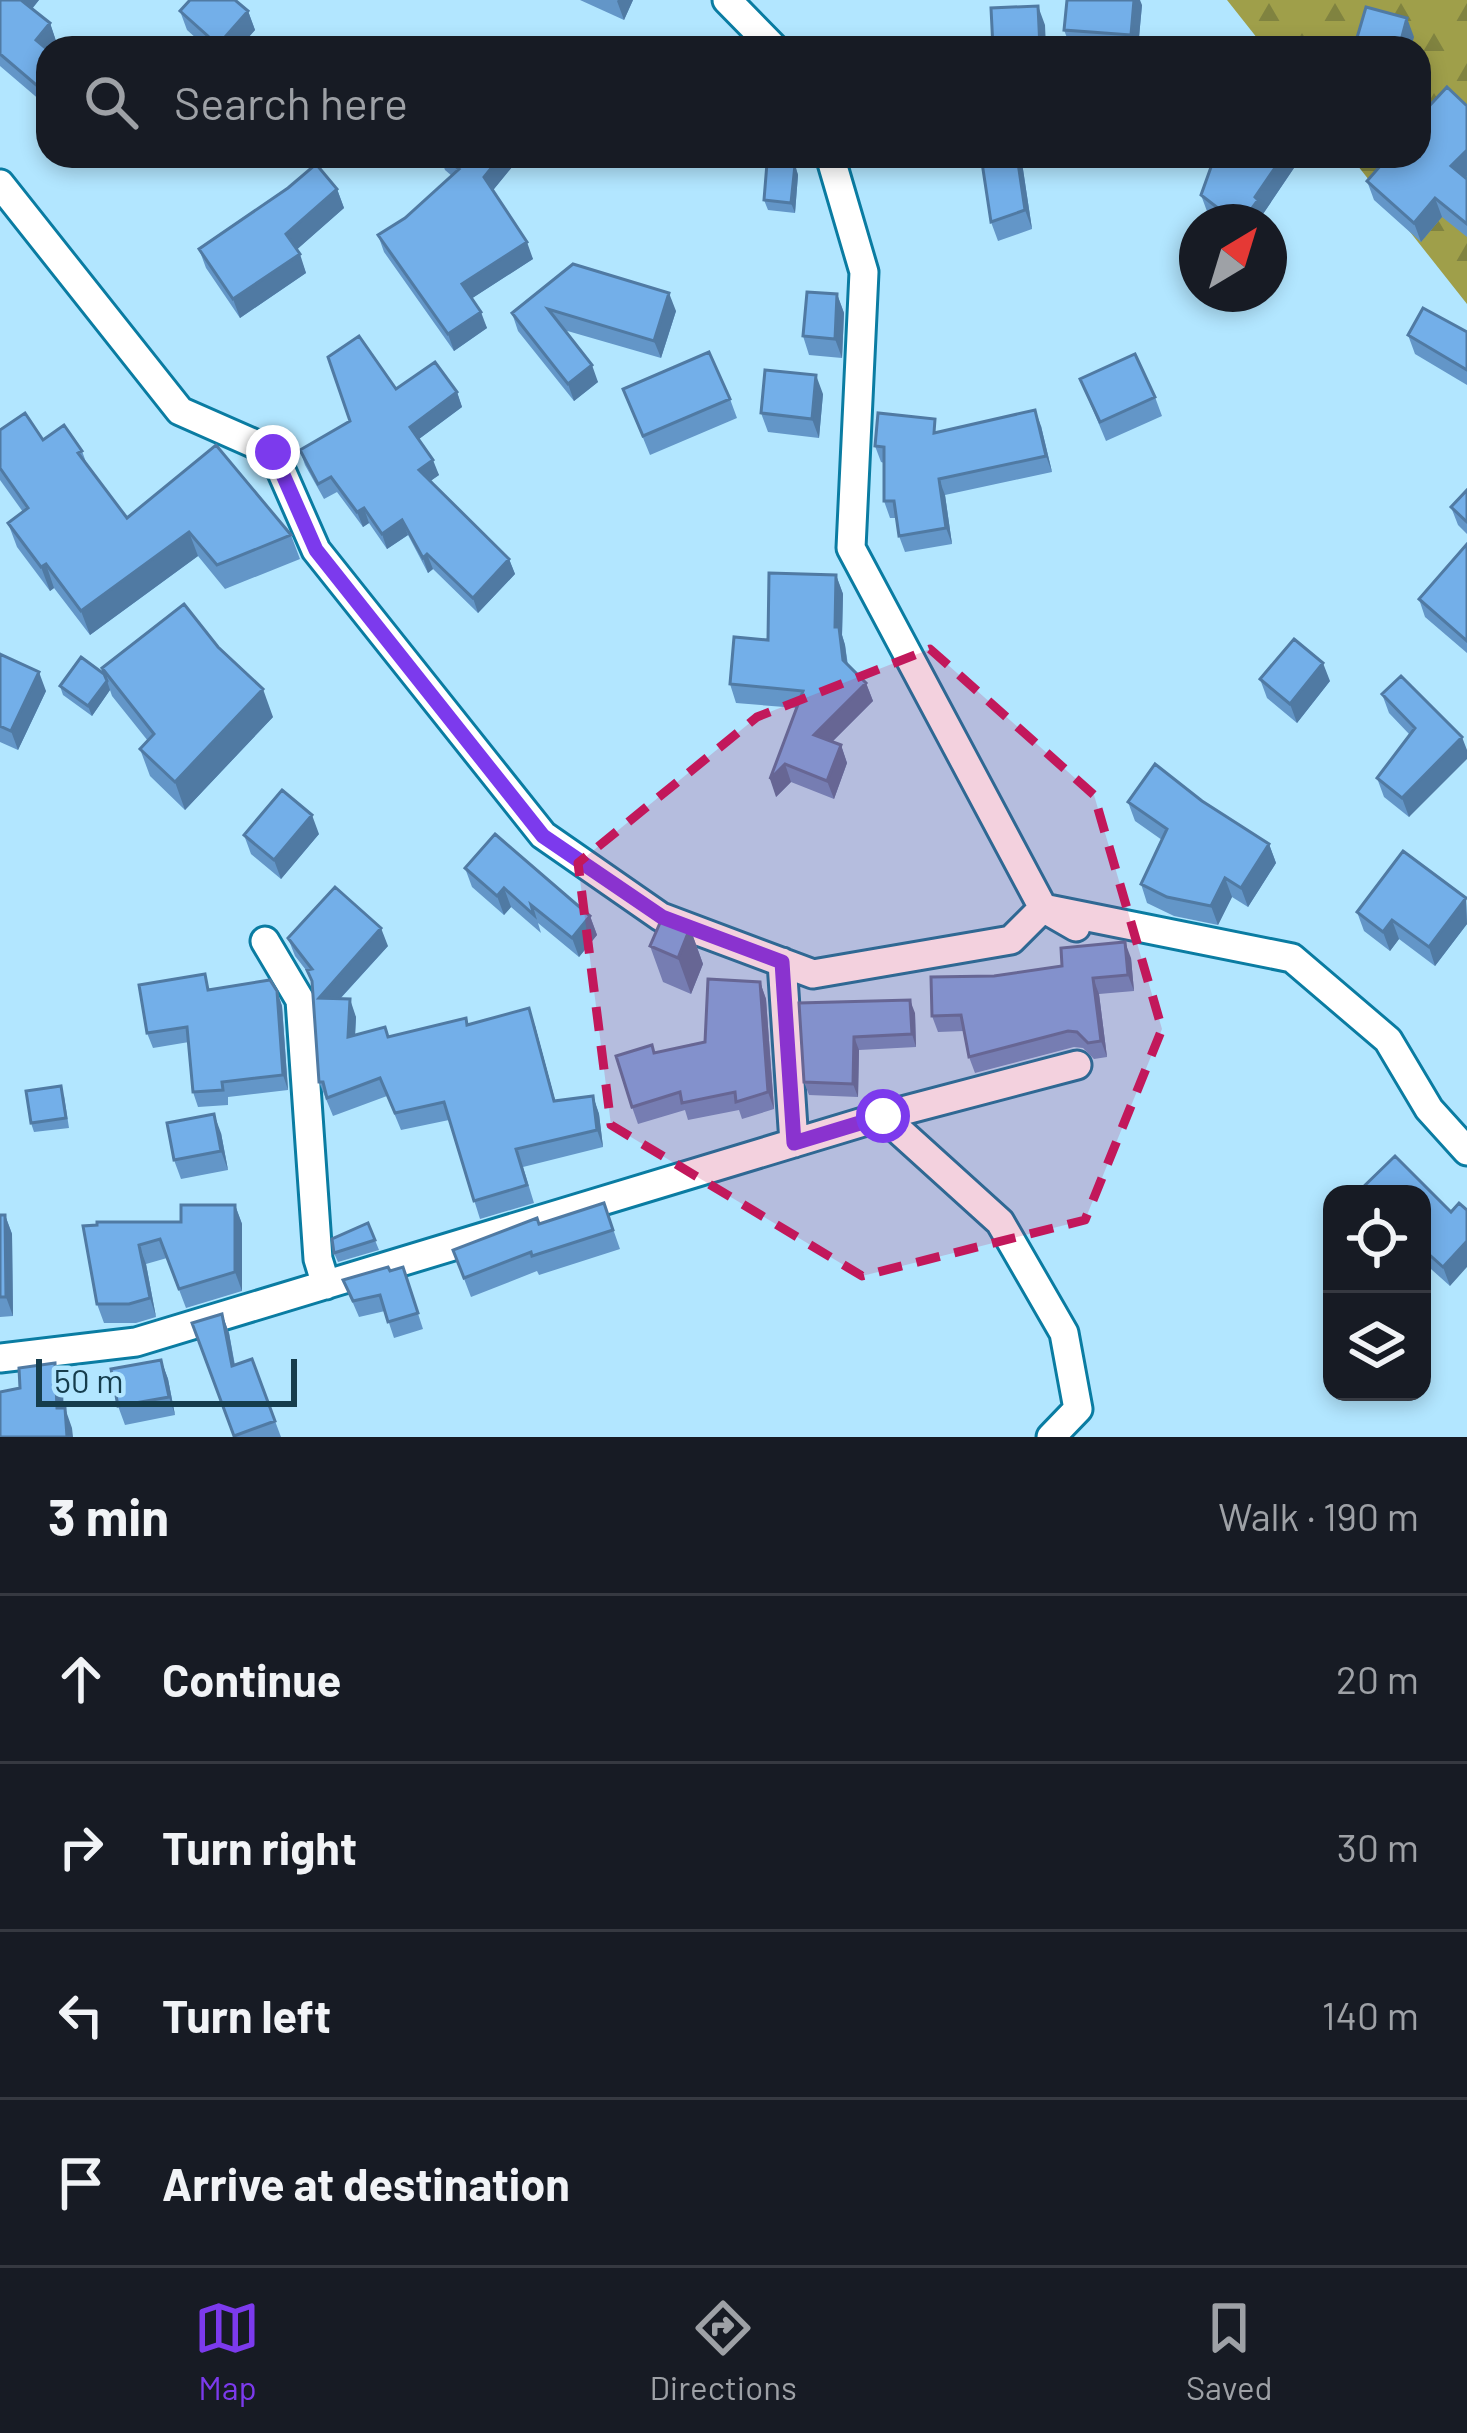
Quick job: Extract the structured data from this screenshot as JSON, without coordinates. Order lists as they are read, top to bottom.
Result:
{
  "scale_bar": "50 m",
  "north": "top right",
  "page": {
    "search": "Search here",
    "scale": "50 m",
    "heading": ["3 min", "Walk · 190 m"],
    "list": [
      ["Continue", "20 m"],
      ["Turn right", "30 m"],
      ["Turn left", "140 m"],
      "Arrive at destination"
    ],
    "nav": ["Map", "Directions", "Saved"]
  }
}
